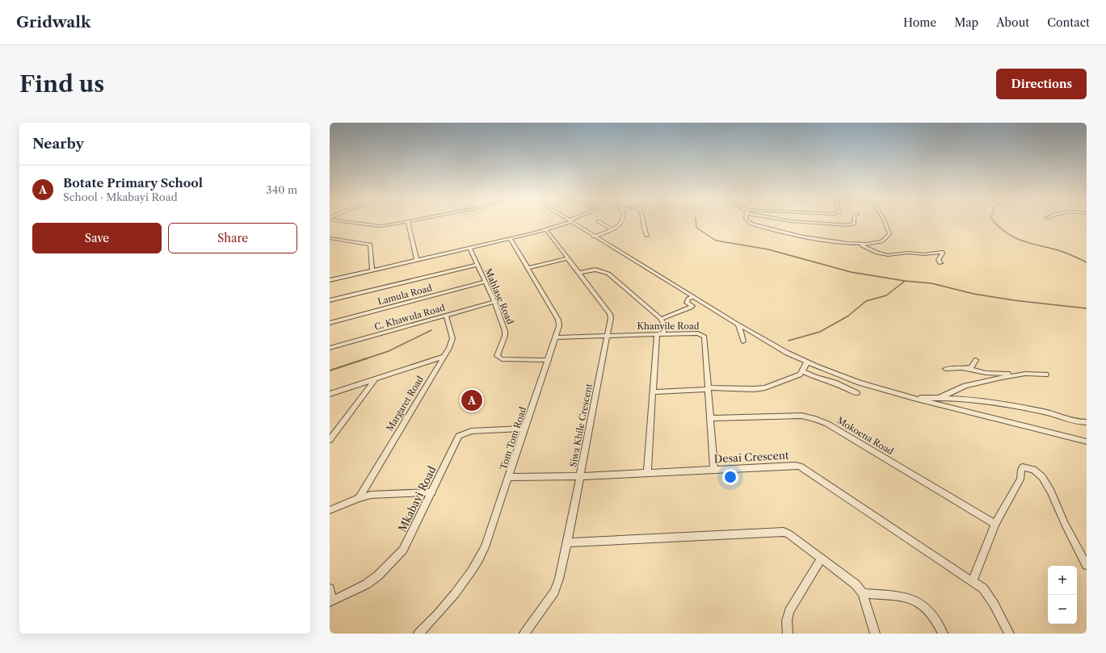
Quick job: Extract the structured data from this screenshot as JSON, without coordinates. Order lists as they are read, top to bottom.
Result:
{
  "streets": {
    "street": [
      "Lamula Road",
      "Mahlase Road",
      "C. Khawula Road",
      "Khanyile Road",
      "Margaret Road",
      "Siwa Khile Crescent",
      "Mokoena Road",
      "Tom Tom Road",
      "Desai Crescent",
      "Mkabayi Road"
    ]
  },
  "crossings": [
    ["Lamula Road", "Mahlase Road"],
    ["Mahlase Road", "C. Khawula Road"],
    ["Mahlase Road", "Tom Tom Road"],
    ["C. Khawula Road", "Margaret Road"],
    ["Khanyile Road", "Siwa Khile Crescent"],
    ["Khanyile Road", "Mokoena Road"],
    ["Khanyile Road", "Tom Tom Road"],
    ["Khanyile Road", "Desai Crescent"],
    ["Siwa Khile Crescent", "Desai Crescent"],
    ["Tom Tom Road", "Desai Crescent"],
    ["Tom Tom Road", "Mkabayi Road"]
  ],
  "page": {
    "header": "Gridwalk",
    "nav": [
      "Home",
      "Map",
      "About",
      "Contact"
    ],
    "buttons": [
      "Directions",
      ["Save", "Share"]
    ],
    "title": "Find us",
    "heading": "Nearby",
    "list": [
      {
        "mark": "A",
        "name": "Botate Primary School",
        "note": "School · Mkabayi Road",
        "value": "340 m"
      }
    ],
    "pins": "A",
    "map_buttons": ["+", "−"]
  }
}
